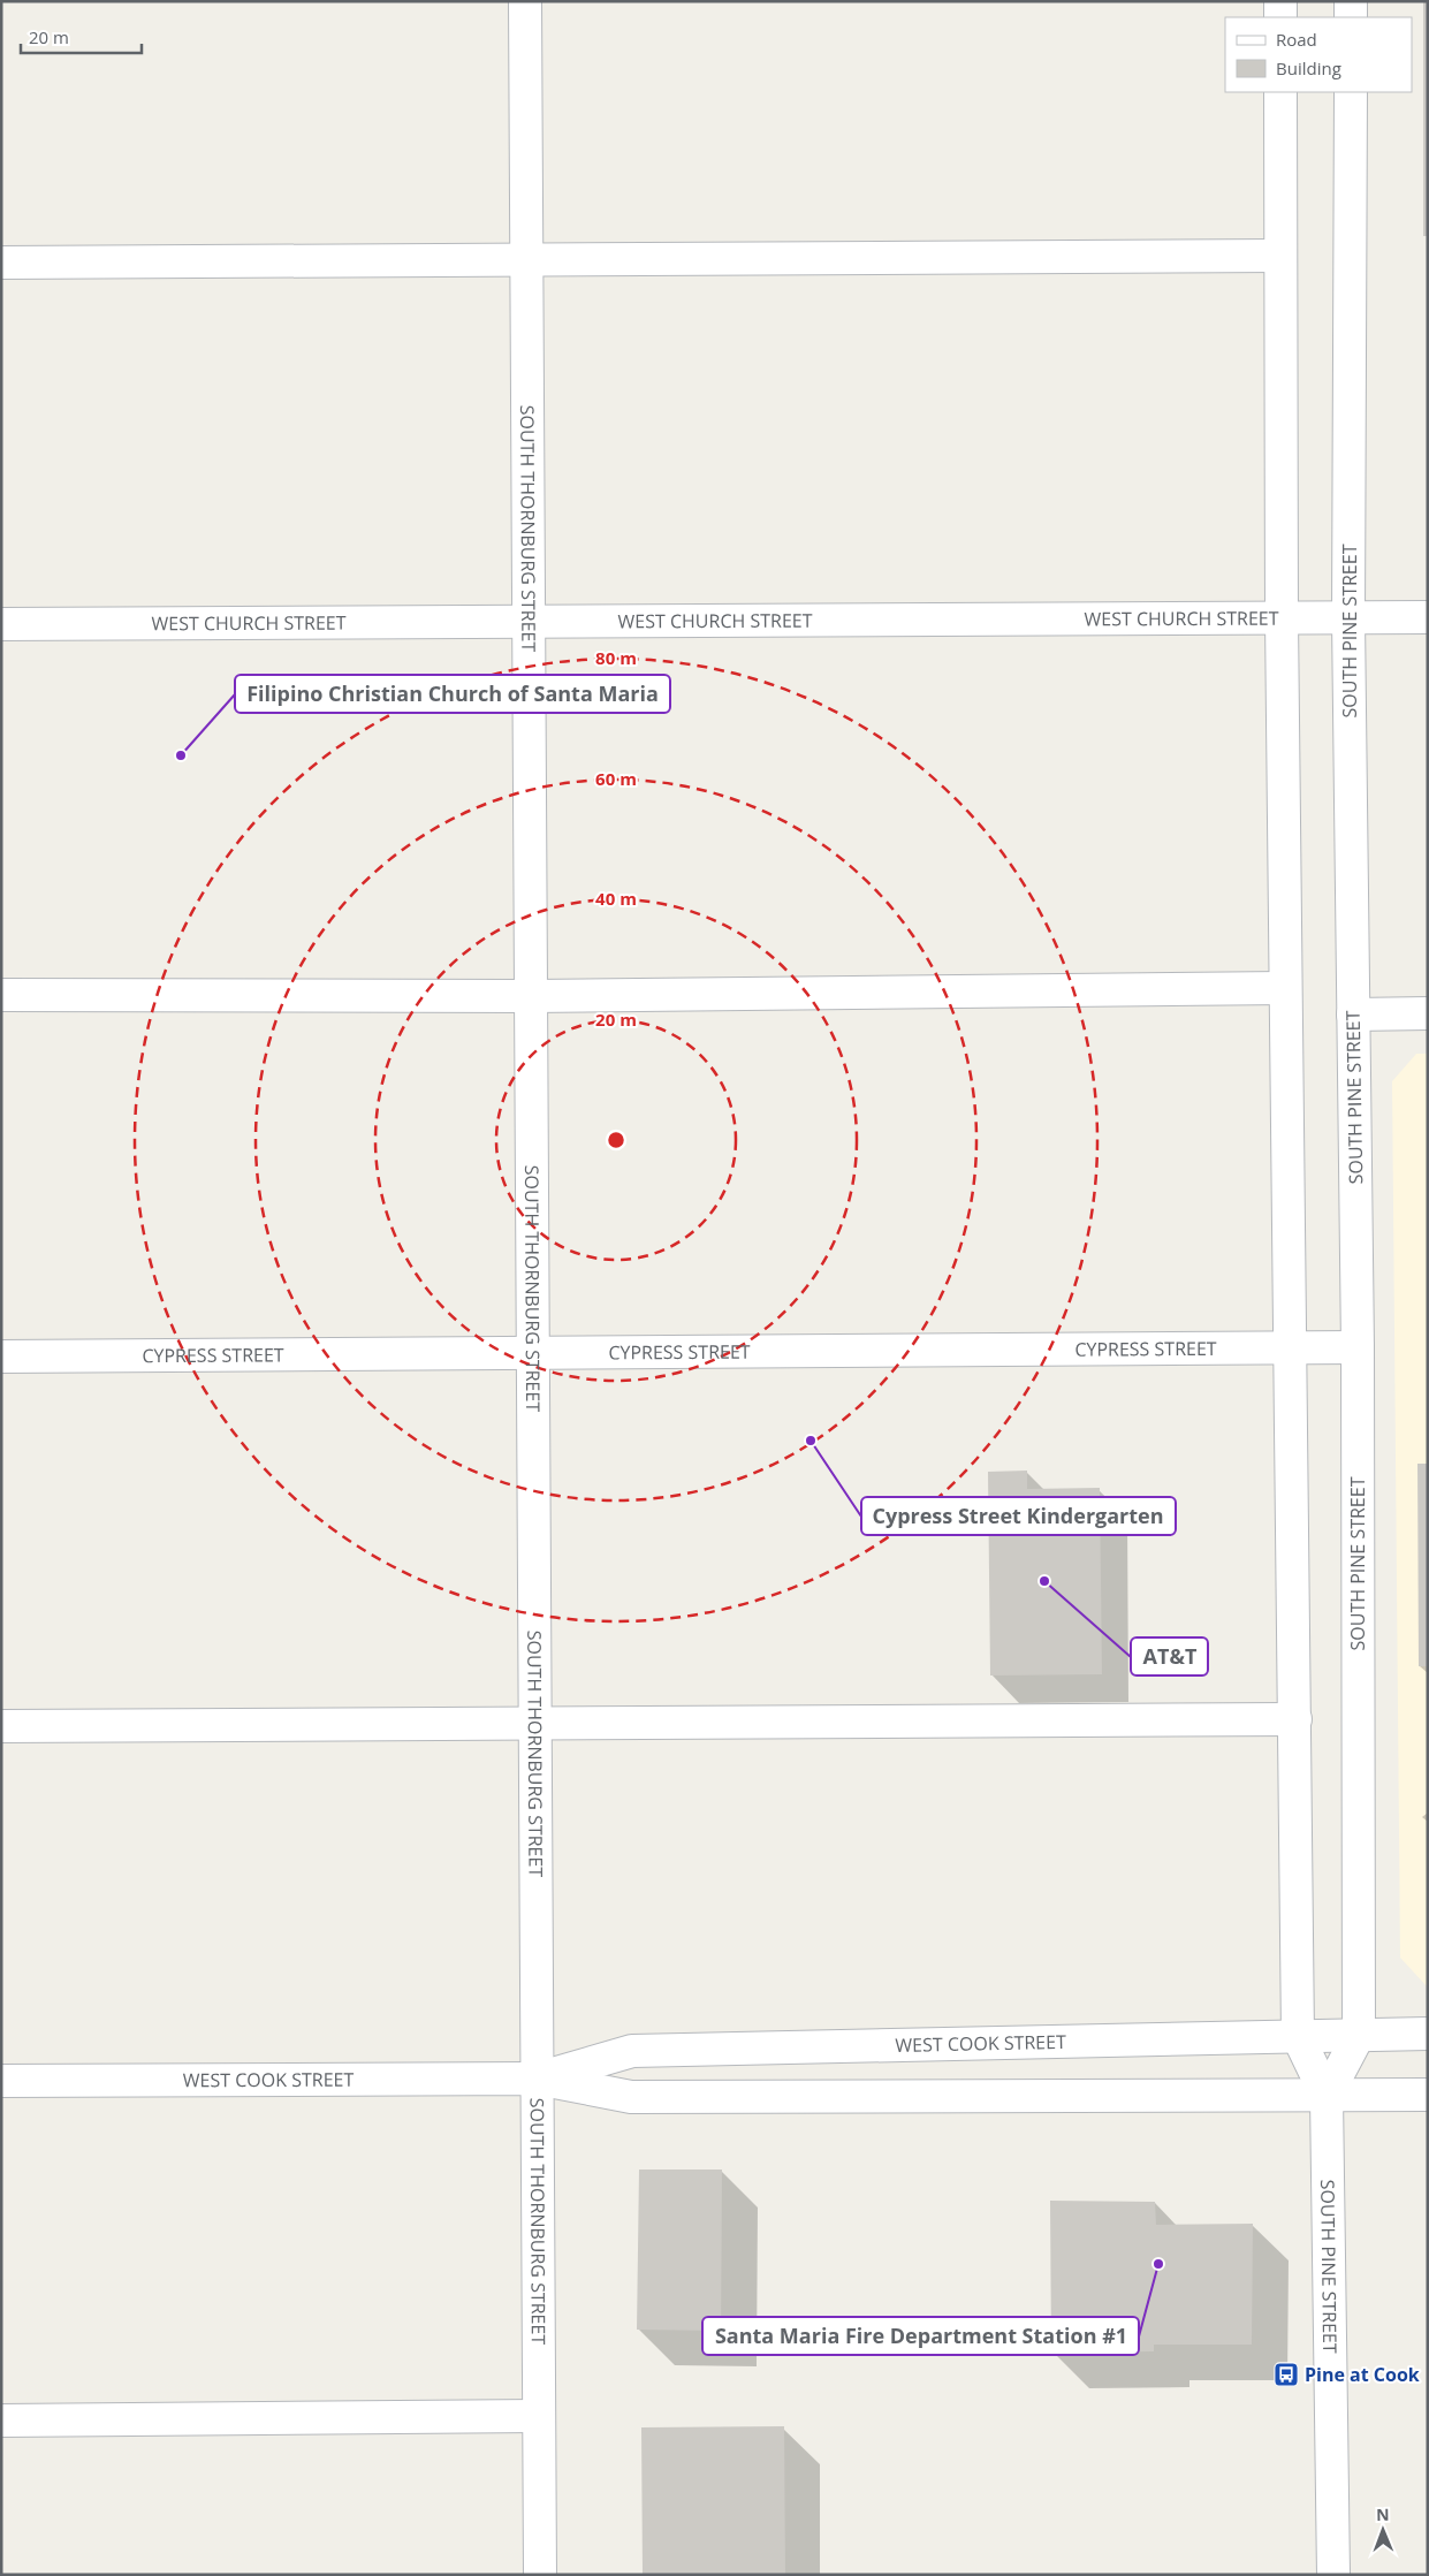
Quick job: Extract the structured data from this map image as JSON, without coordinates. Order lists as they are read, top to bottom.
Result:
{
  "streets": {
    "street": [
      "SOUTH THORNBURG STREET",
      "WEST CHURCH STREET",
      "SOUTH PINE STREET",
      "CYPRESS STREET",
      "WEST COOK STREET"
    ]
  },
  "crossings": [
    ["SOUTH THORNBURG STREET", "WEST CHURCH STREET"],
    ["SOUTH THORNBURG STREET", "CYPRESS STREET"],
    ["SOUTH THORNBURG STREET", "WEST COOK STREET"],
    ["WEST CHURCH STREET", "SOUTH PINE STREET"],
    ["SOUTH PINE STREET", "CYPRESS STREET"],
    ["SOUTH PINE STREET", "WEST COOK STREET"]
  ],
  "places": {
    "other": [
      "Filipino Christian Church of Santa Maria",
      "Cypress Street Kindergarten",
      "AT&T",
      "Santa Maria Fire Department Station #1"
    ],
    "bus stop": ["Pine at Cook"]
  },
  "legend": ["Road", "Building"],
  "scale_bar": "20 m",
  "north": "top",
  "rings": [
    "80 m",
    "60 m",
    "40 m",
    "20 m"
  ]
}
